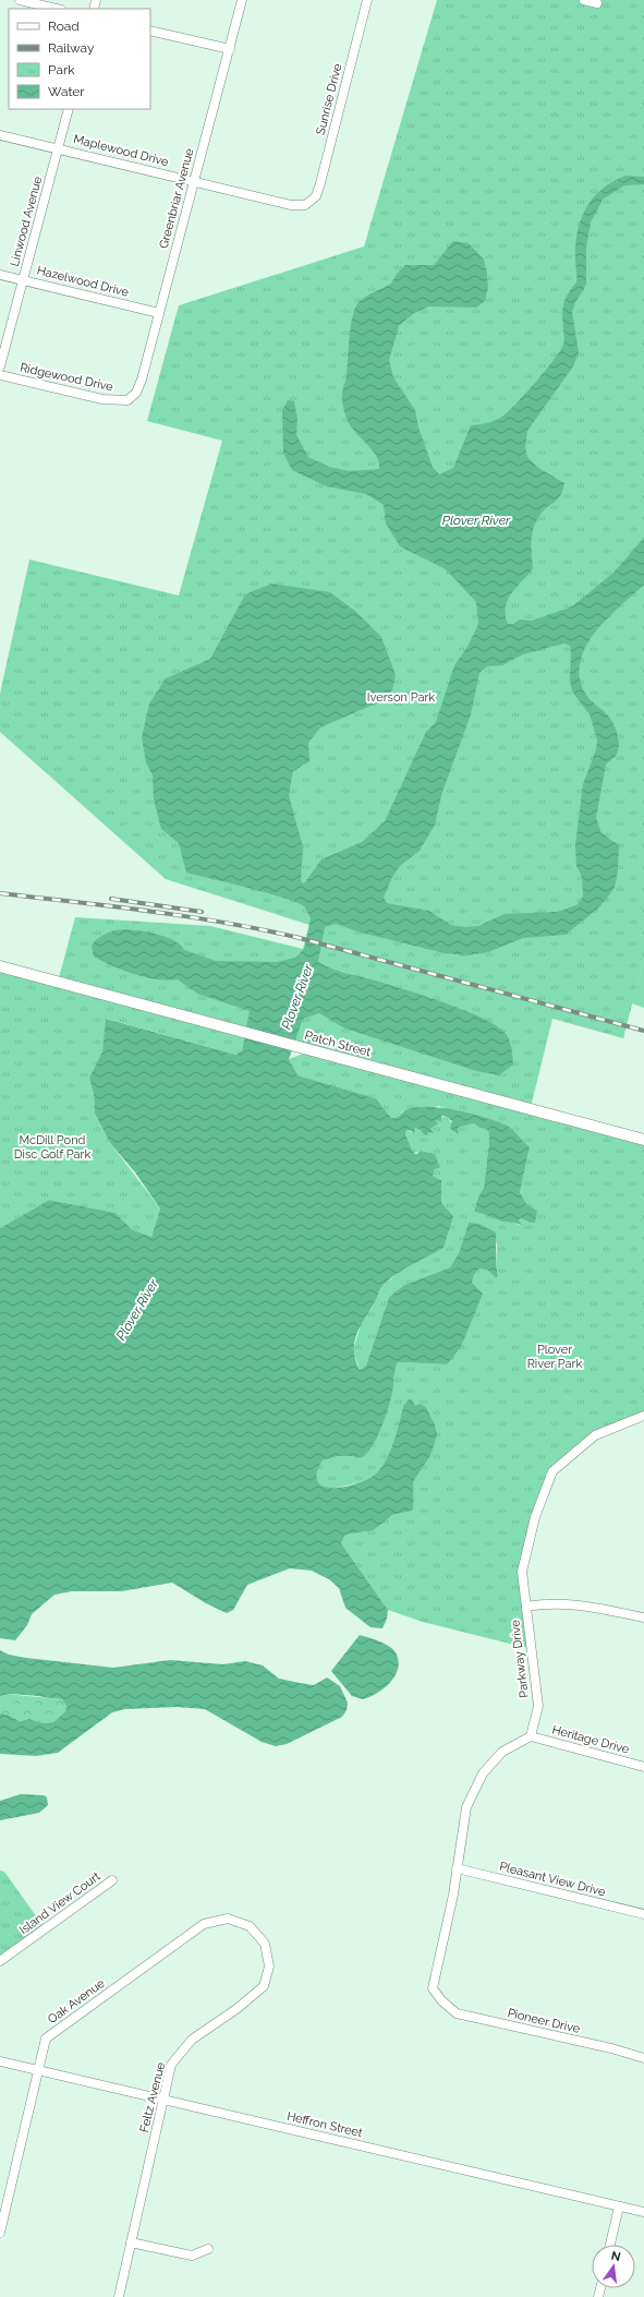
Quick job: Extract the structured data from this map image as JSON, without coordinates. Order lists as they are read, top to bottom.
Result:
{
  "streets": {
    "street": [
      "Sunrise Drive",
      "Maplewood Drive",
      "Greenbriar Avenue",
      "Linwood Avenue",
      "Hazelwood Drive",
      "Ridgewood Drive",
      "Patch Street",
      "Parkway Drive",
      "Heritage Drive",
      "Pleasant View Drive",
      "Island View Court",
      "Oak Avenue",
      "Pioneer Drive",
      "Feltz Avenue",
      "Heffron Street"
    ]
  },
  "crossings": [
    ["Sunrise Drive", "Maplewood Drive"],
    ["Maplewood Drive", "Greenbriar Avenue"],
    ["Maplewood Drive", "Linwood Avenue"],
    ["Greenbriar Avenue", "Hazelwood Drive"],
    ["Greenbriar Avenue", "Ridgewood Drive"],
    ["Linwood Avenue", "Hazelwood Drive"],
    ["Parkway Drive", "Heritage Drive"],
    ["Pleasant View Drive", "Pioneer Drive"],
    ["Oak Avenue", "Feltz Avenue"],
    ["Oak Avenue", "Heffron Street"],
    ["Feltz Avenue", "Heffron Street"]
  ],
  "water": ["Plover River"],
  "parks": ["Iverson Park", "McDill Pond Disc Golf Park", "Plover River Park"],
  "legend": [
    "Road",
    "Railway",
    "Park",
    "Water"
  ],
  "north": "top"
}
